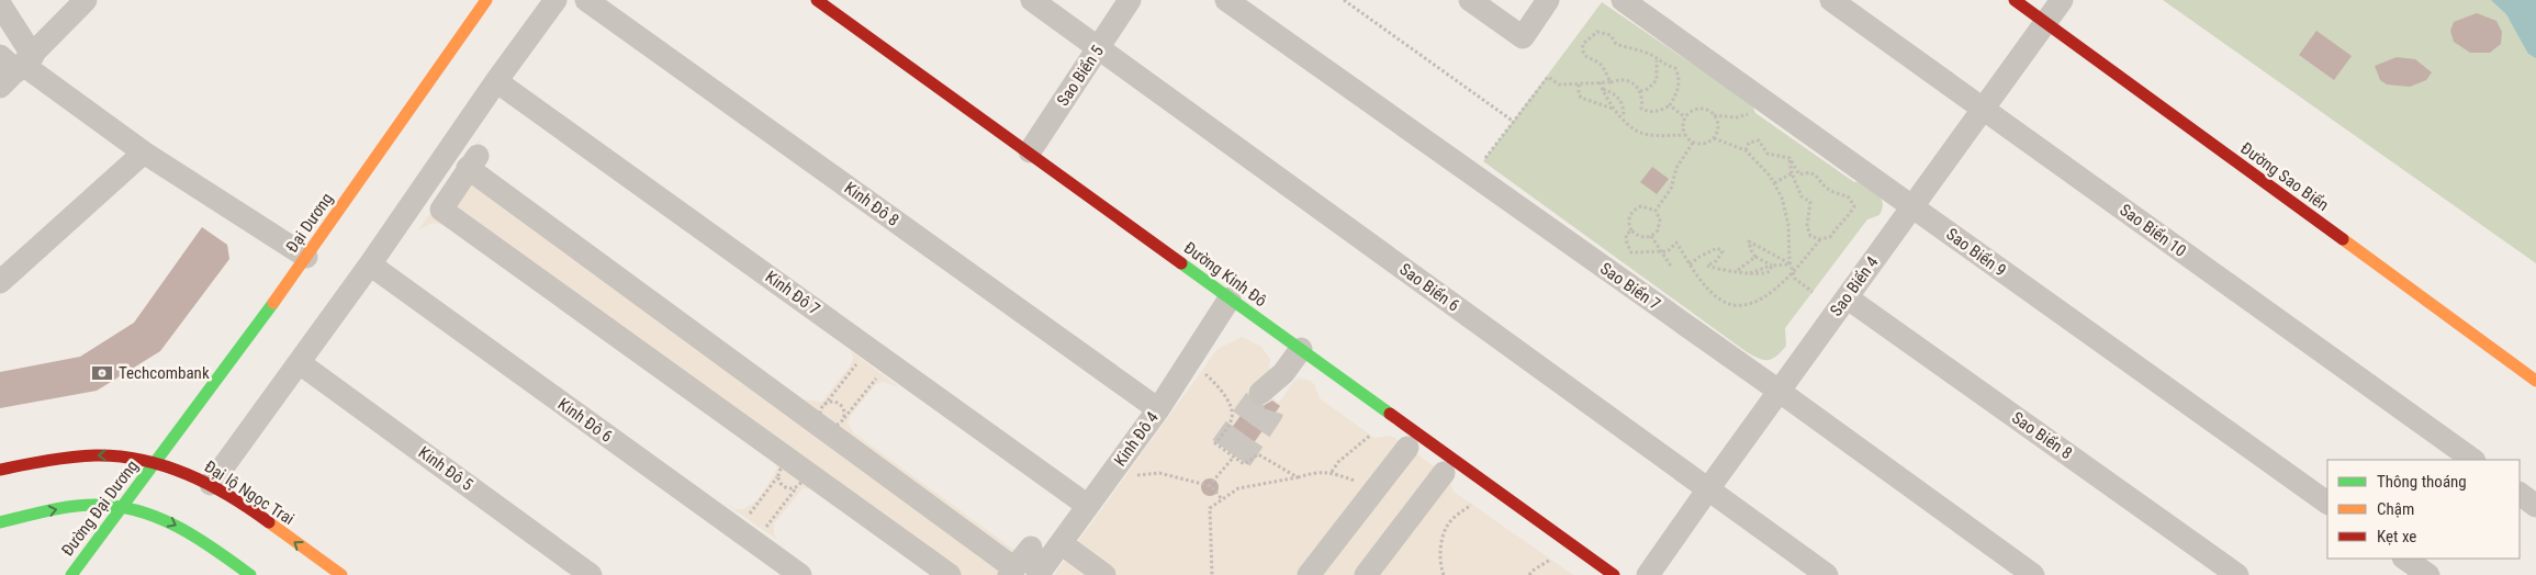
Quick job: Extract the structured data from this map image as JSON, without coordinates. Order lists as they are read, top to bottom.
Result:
{
  "streets": {
    "street": [
      "Sao Biển 5",
      "Đường Sao Biển",
      "Kinh Đô 8",
      "Đại Dương",
      "Sao Biển 10",
      "Sao Biển 9",
      "Đường Kinh Đô",
      "Sao Biển 7",
      "Sao Biển 4",
      "Sao Biển 6",
      "Kinh Đô 7",
      "Kinh Đô 6",
      "Sao Biển 8",
      "Kinh Đô 4",
      "Kinh Đô 5",
      "Đại lộ Ngọc Trai",
      "Đường Đại Dương"
    ]
  },
  "crossings": [
    ["Sao Biển 5", "Đường Kinh Đô"],
    ["Sao Biển 5", "Sao Biển 6"],
    ["Đường Sao Biển", "Sao Biển 4"],
    ["Kinh Đô 8", "Kinh Đô 4"],
    ["Đại Dương", "Đại lộ Ngọc Trai"],
    ["Đại Dương", "Đường Đại Dương"],
    ["Sao Biển 10", "Sao Biển 4"],
    ["Sao Biển 9", "Sao Biển 4"],
    ["Đường Kinh Đô", "Kinh Đô 4"],
    ["Sao Biển 7", "Sao Biển 4"],
    ["Sao Biển 4", "Sao Biển 6"],
    ["Sao Biển 4", "Sao Biển 8"],
    ["Kinh Đô 7", "Kinh Đô 4"],
    ["Đại lộ Ngọc Trai", "Đường Đại Dương"]
  ],
  "places": {
    "bank": ["Techcombank"]
  },
  "legend": ["Thông thoáng", "Chậm", "Kẹt xe"]
}
